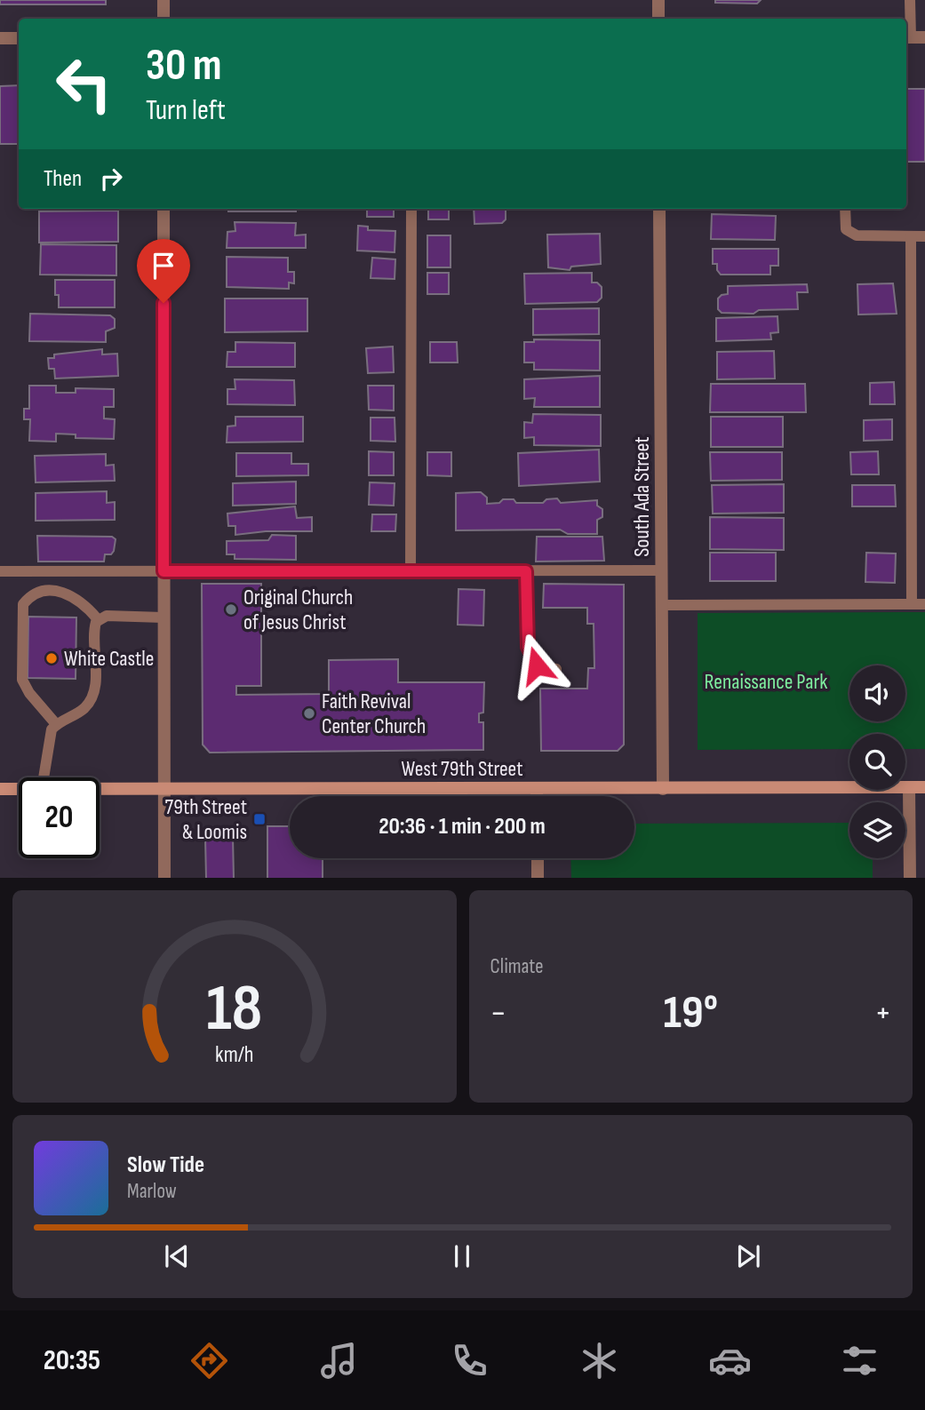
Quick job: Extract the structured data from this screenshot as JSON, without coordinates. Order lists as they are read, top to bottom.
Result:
{
  "streets": {
    "main road": ["West 79th Street"],
    "street": ["South Ada Street"]
  },
  "crossings": [
    ["South Ada Street", "West 79th Street"]
  ],
  "parks": ["Renaissance Park"],
  "places": {
    "other": ["Original Church of Jesus Christ", "White Castle", "Faith Revival Center Church"],
    "transit": ["79th Street & Loomis"]
  },
  "page": {
    "turn": ["30 m", "Turn left"],
    "then": "Then",
    "limit": "20",
    "trip": "20:36 · 1 min · 200 m",
    "tile": "Climate",
    "heat": ["−", "19°", "+"],
    "song": ["Slow Tide", "Marlow"],
    "tabs": "20:35",
    "gauge": ["18", "km/h"]
  }
}
